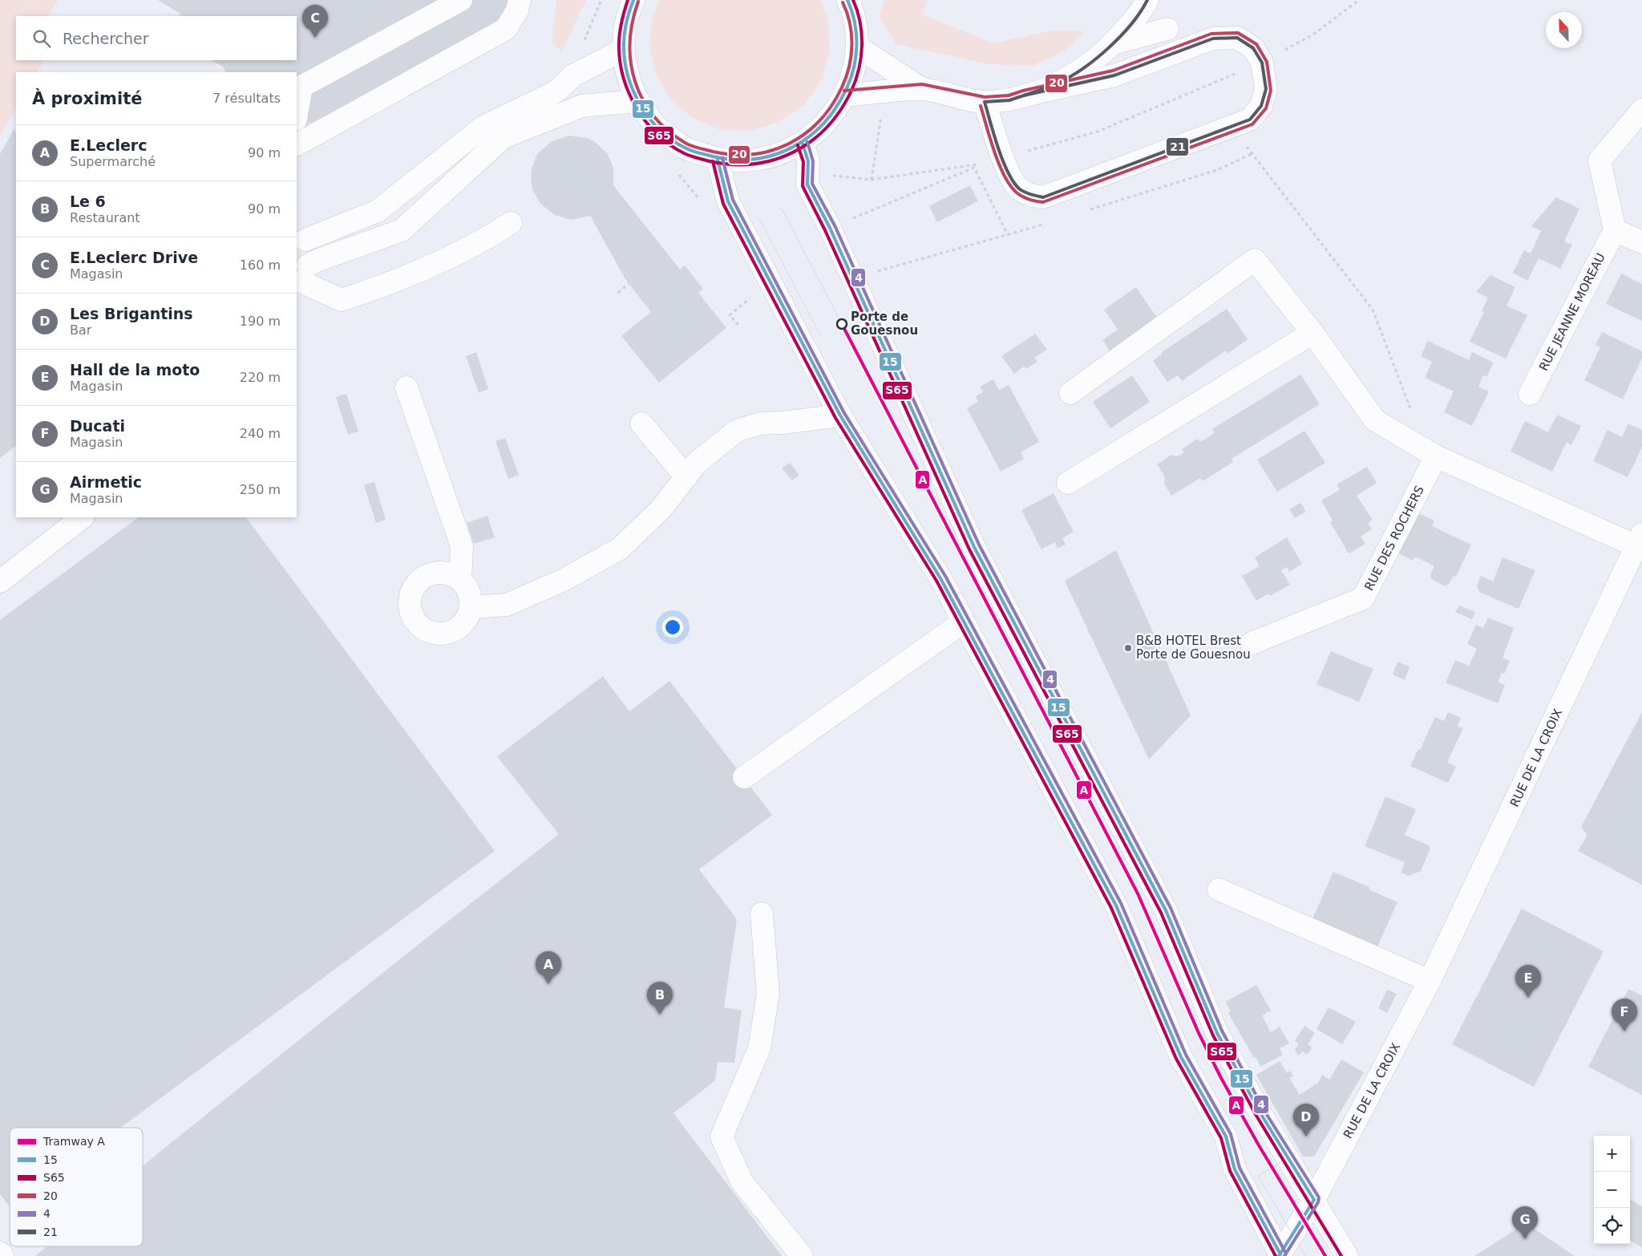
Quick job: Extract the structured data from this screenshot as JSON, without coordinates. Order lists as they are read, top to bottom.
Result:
{
  "streets": {
    "street": ["RUE JEANNE MOREAU", "RUE DES ROCHERS", "RUE DE LA CROIX"]
  },
  "places": ["Porte de Gouesnou", "B&B HOTEL Brest Porte de Gouesnou"],
  "lines": [
    "transit line 15",
    "transit line S65",
    "transit line 21",
    "transit line 20",
    "transit line 4",
    "tram line A"
  ],
  "legend": [
    "Tramway A",
    "15",
    "S65",
    "20",
    "4",
    "21"
  ],
  "north": "top",
  "page": {
    "pins": [
      "C",
      "A",
      "E",
      "B",
      "F",
      "D",
      "G"
    ],
    "search": "Rechercher",
    "heading": ["À proximité", "7 résultats"],
    "list": [
      {
        "mark": "A",
        "name": "E.Leclerc",
        "note": "Supermarché",
        "value": "90 m"
      },
      {
        "mark": "B",
        "name": "Le 6",
        "note": "Restaurant",
        "value": "90 m"
      },
      {
        "mark": "C",
        "name": "E.Leclerc Drive",
        "note": "Magasin",
        "value": "160 m"
      },
      {
        "mark": "D",
        "name": "Les Brigantins",
        "note": "Bar",
        "value": "190 m"
      },
      {
        "mark": "E",
        "name": "Hall de la moto",
        "note": "Magasin",
        "value": "220 m"
      },
      {
        "mark": "F",
        "name": "Ducati",
        "note": "Magasin",
        "value": "240 m"
      },
      {
        "mark": "G",
        "name": "Airmetic",
        "note": "Magasin",
        "value": "250 m"
      }
    ],
    "map_buttons": ["+", "−"]
  }
}
